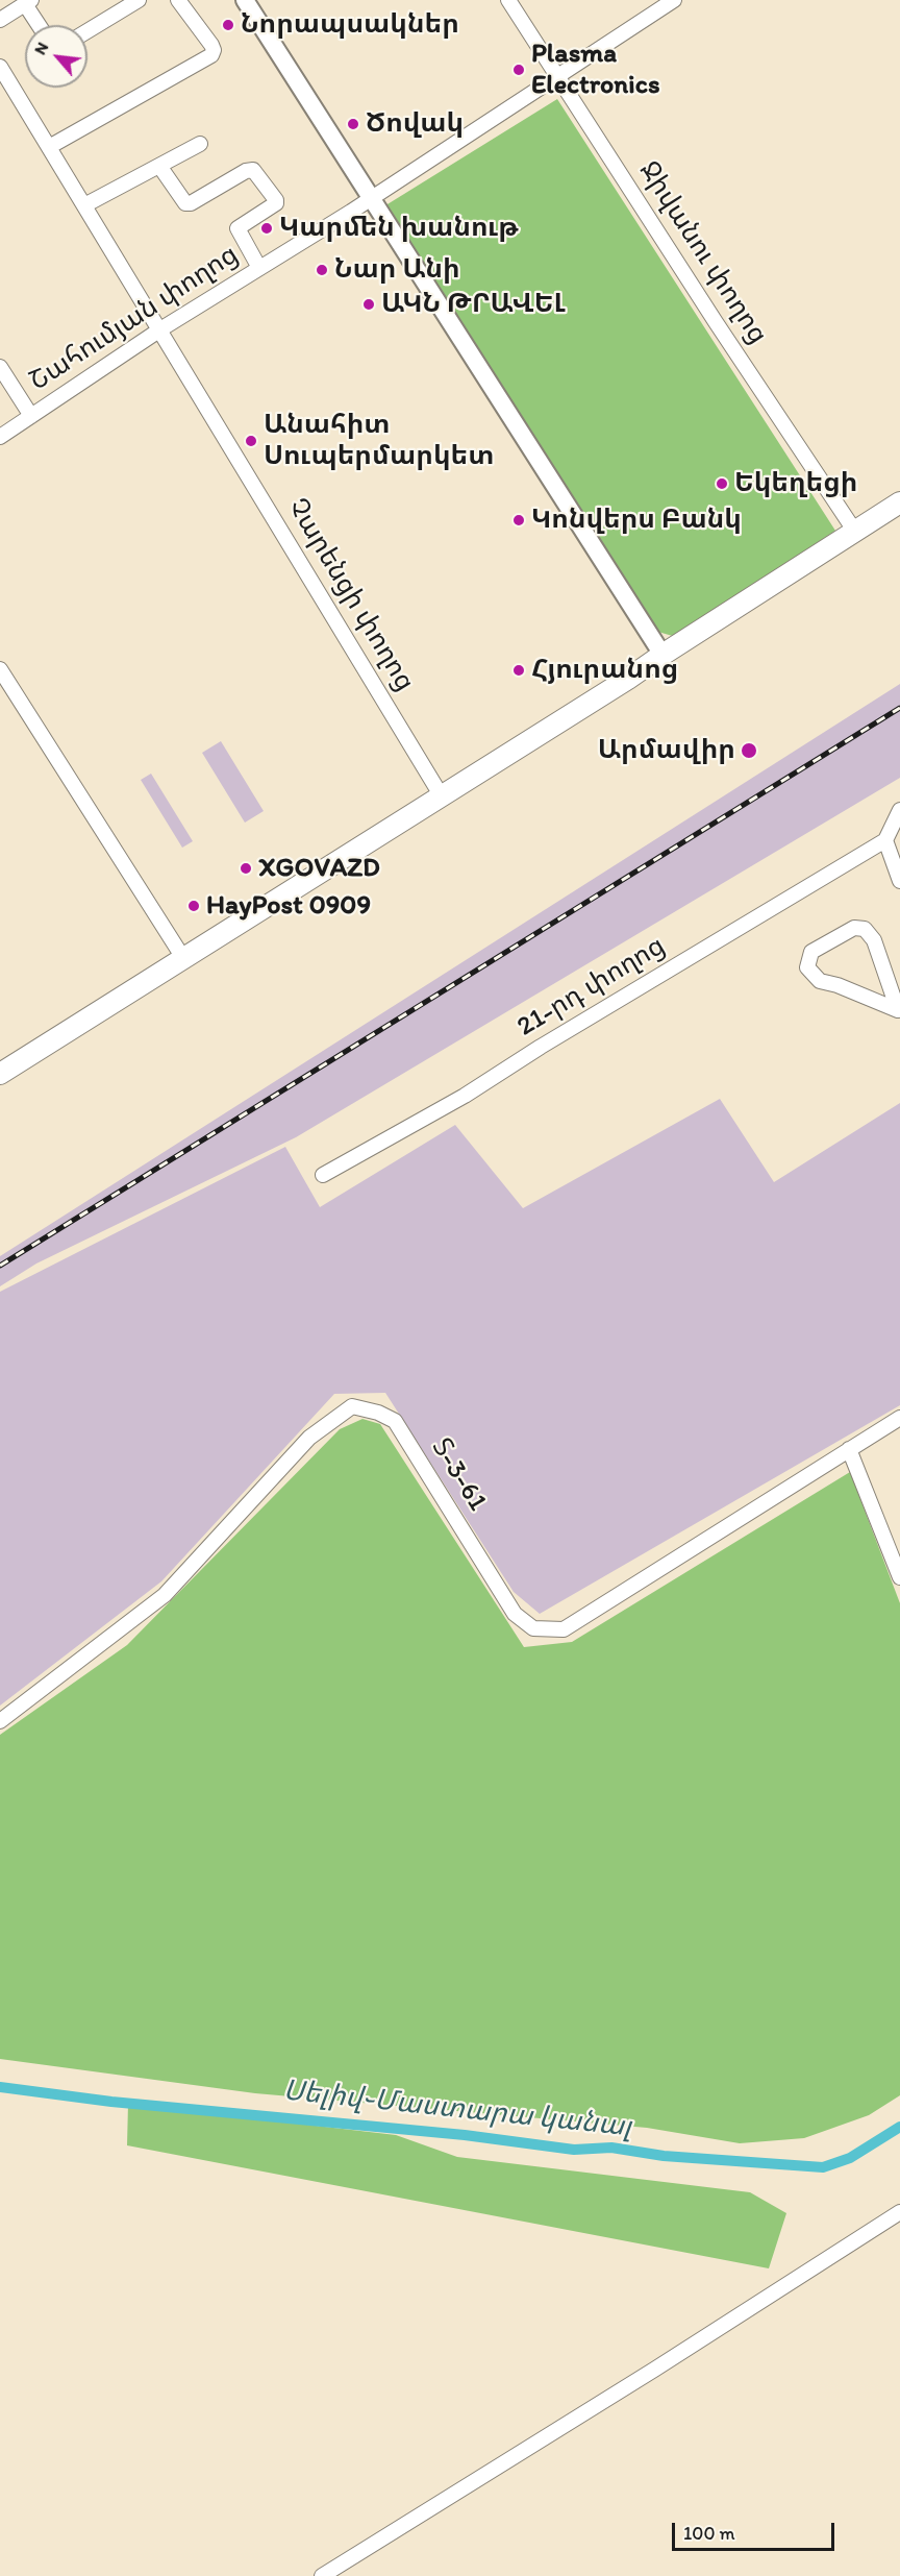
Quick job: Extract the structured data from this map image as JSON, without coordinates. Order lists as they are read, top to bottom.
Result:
{
  "streets": {
    "street": [
      "Ջիվանու փողոց",
      "Շահումյան փողոց",
      "Չարենցի փողոց",
      "21-րդ փողոց",
      "Տ-3-61"
    ]
  },
  "crossings": [
    ["Ջիվանու փողոց", "Շահումյան փողոց"],
    ["Շահումյան փողոց", "Չարենցի փողոց"]
  ],
  "water": ["Սելիվ֊Մաստարա կանալ"],
  "places": [
    "Նորապսակներ",
    "Plasma Electronics",
    "Ծովակ",
    "Կարմեն խանութ",
    "Նար Անի",
    "ԱԿՆ ԹՐԱՎԵԼ",
    "Անահիտ Սուպերմարկետ",
    "Եկեղեցի",
    "Կոնվերս Բանկ",
    "Հյուրանոց",
    "Արմավիր",
    "XGOVAZD",
    "HayPost 0909"
  ],
  "scale_bar": "100 m",
  "north": "top left"
}
